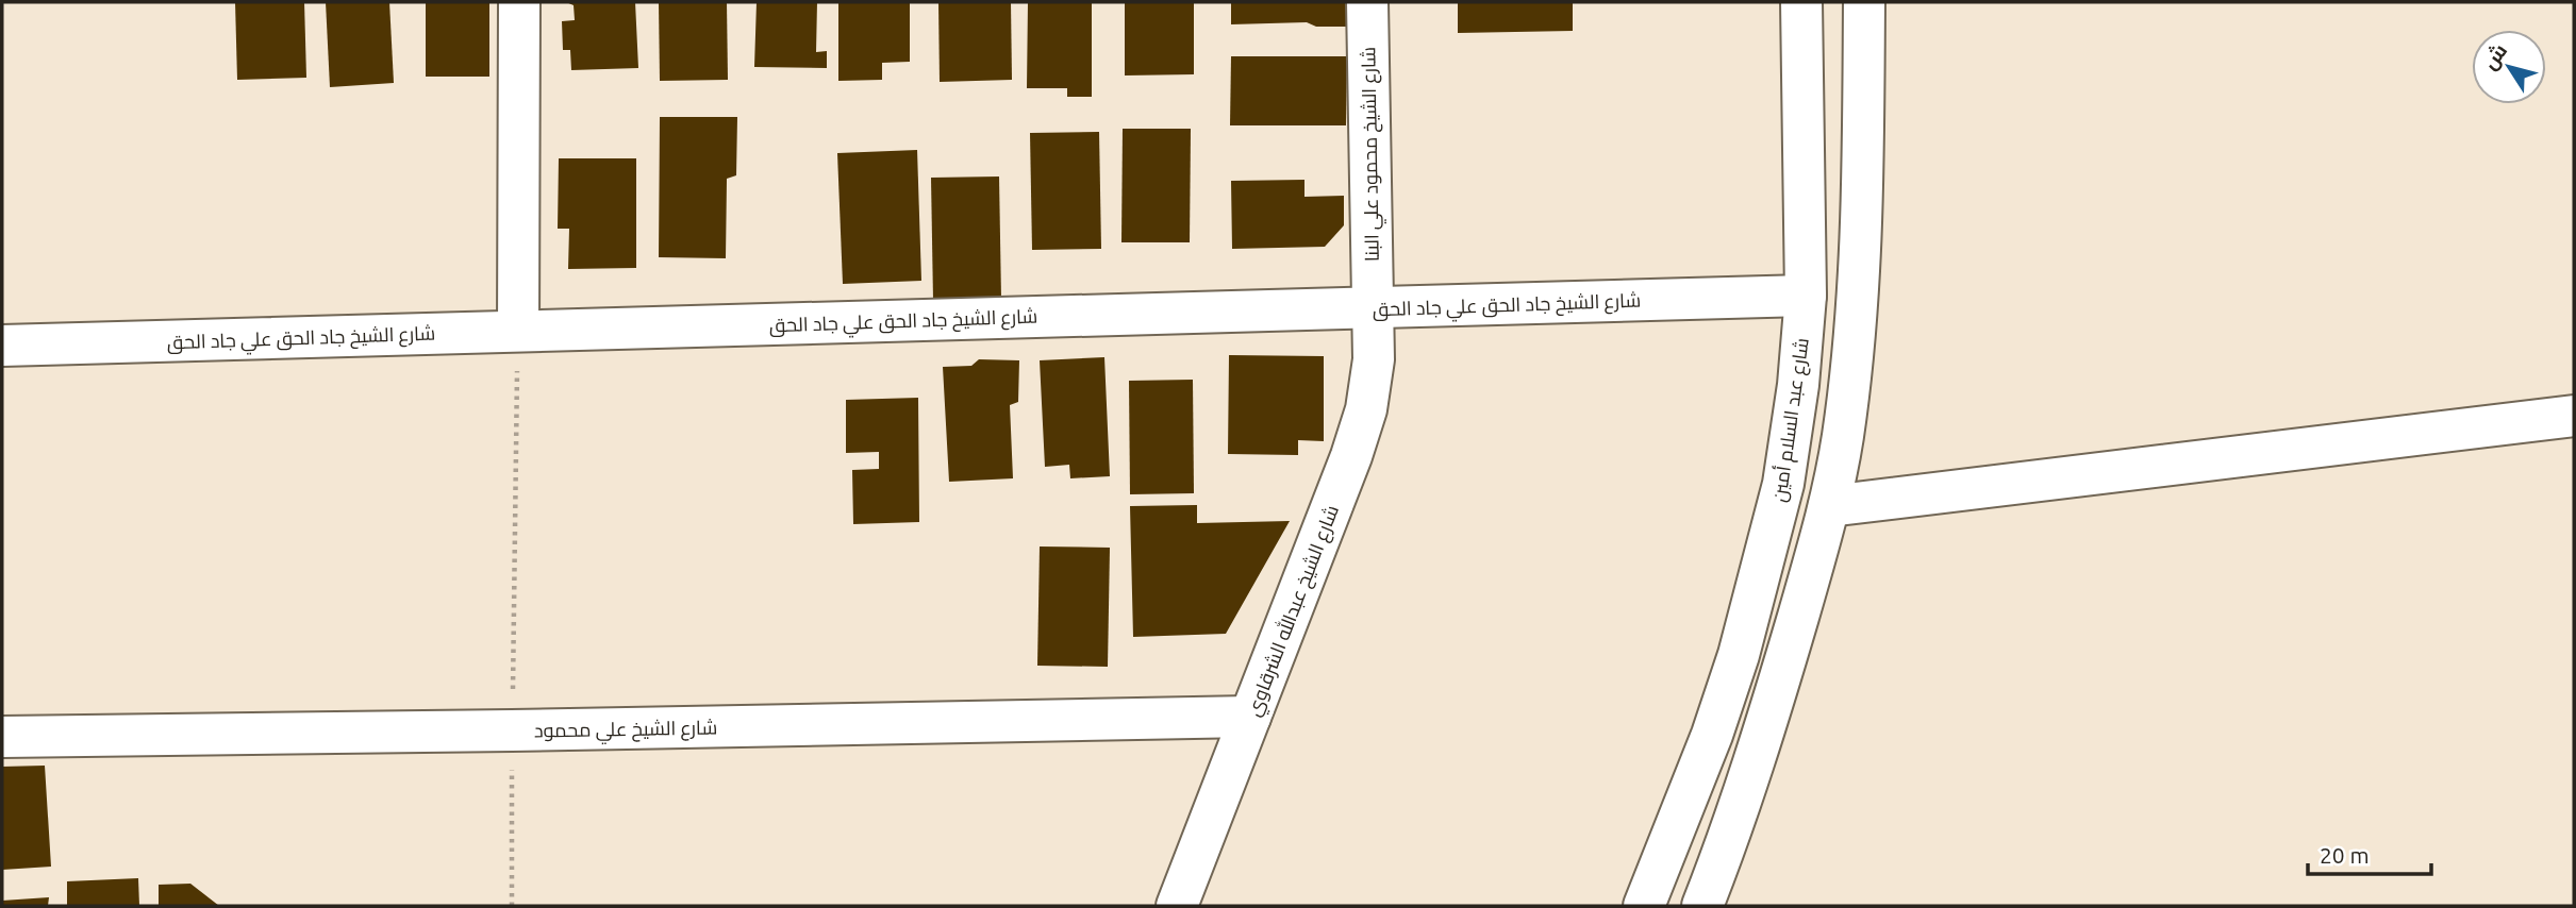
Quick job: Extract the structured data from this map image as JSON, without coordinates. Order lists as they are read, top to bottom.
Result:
{
  "streets": {
    "street": [
      "شارع الشيخ محمود علي البنا",
      "شارع الشيخ جاد الحق علي جاد الحق",
      "شارع عبد السلام أمين",
      "شارع الشيخ عبدالله الشرقاوي",
      "شارع الشيخ علي محمود"
    ]
  },
  "crossings": [
    ["شارع الشيخ محمود علي البنا", "شارع الشيخ جاد الحق علي جاد الحق"],
    ["شارع الشيخ محمود علي البنا", "شارع الشيخ عبدالله الشرقاوي"],
    ["شارع الشيخ جاد الحق علي جاد الحق", "شارع عبد السلام أمين"],
    ["شارع الشيخ جاد الحق علي جاد الحق", "شارع الشيخ عبدالله الشرقاوي"],
    ["شارع الشيخ عبدالله الشرقاوي", "شارع الشيخ علي محمود"]
  ],
  "scale_bar": "20 m",
  "north": "top left"
}
